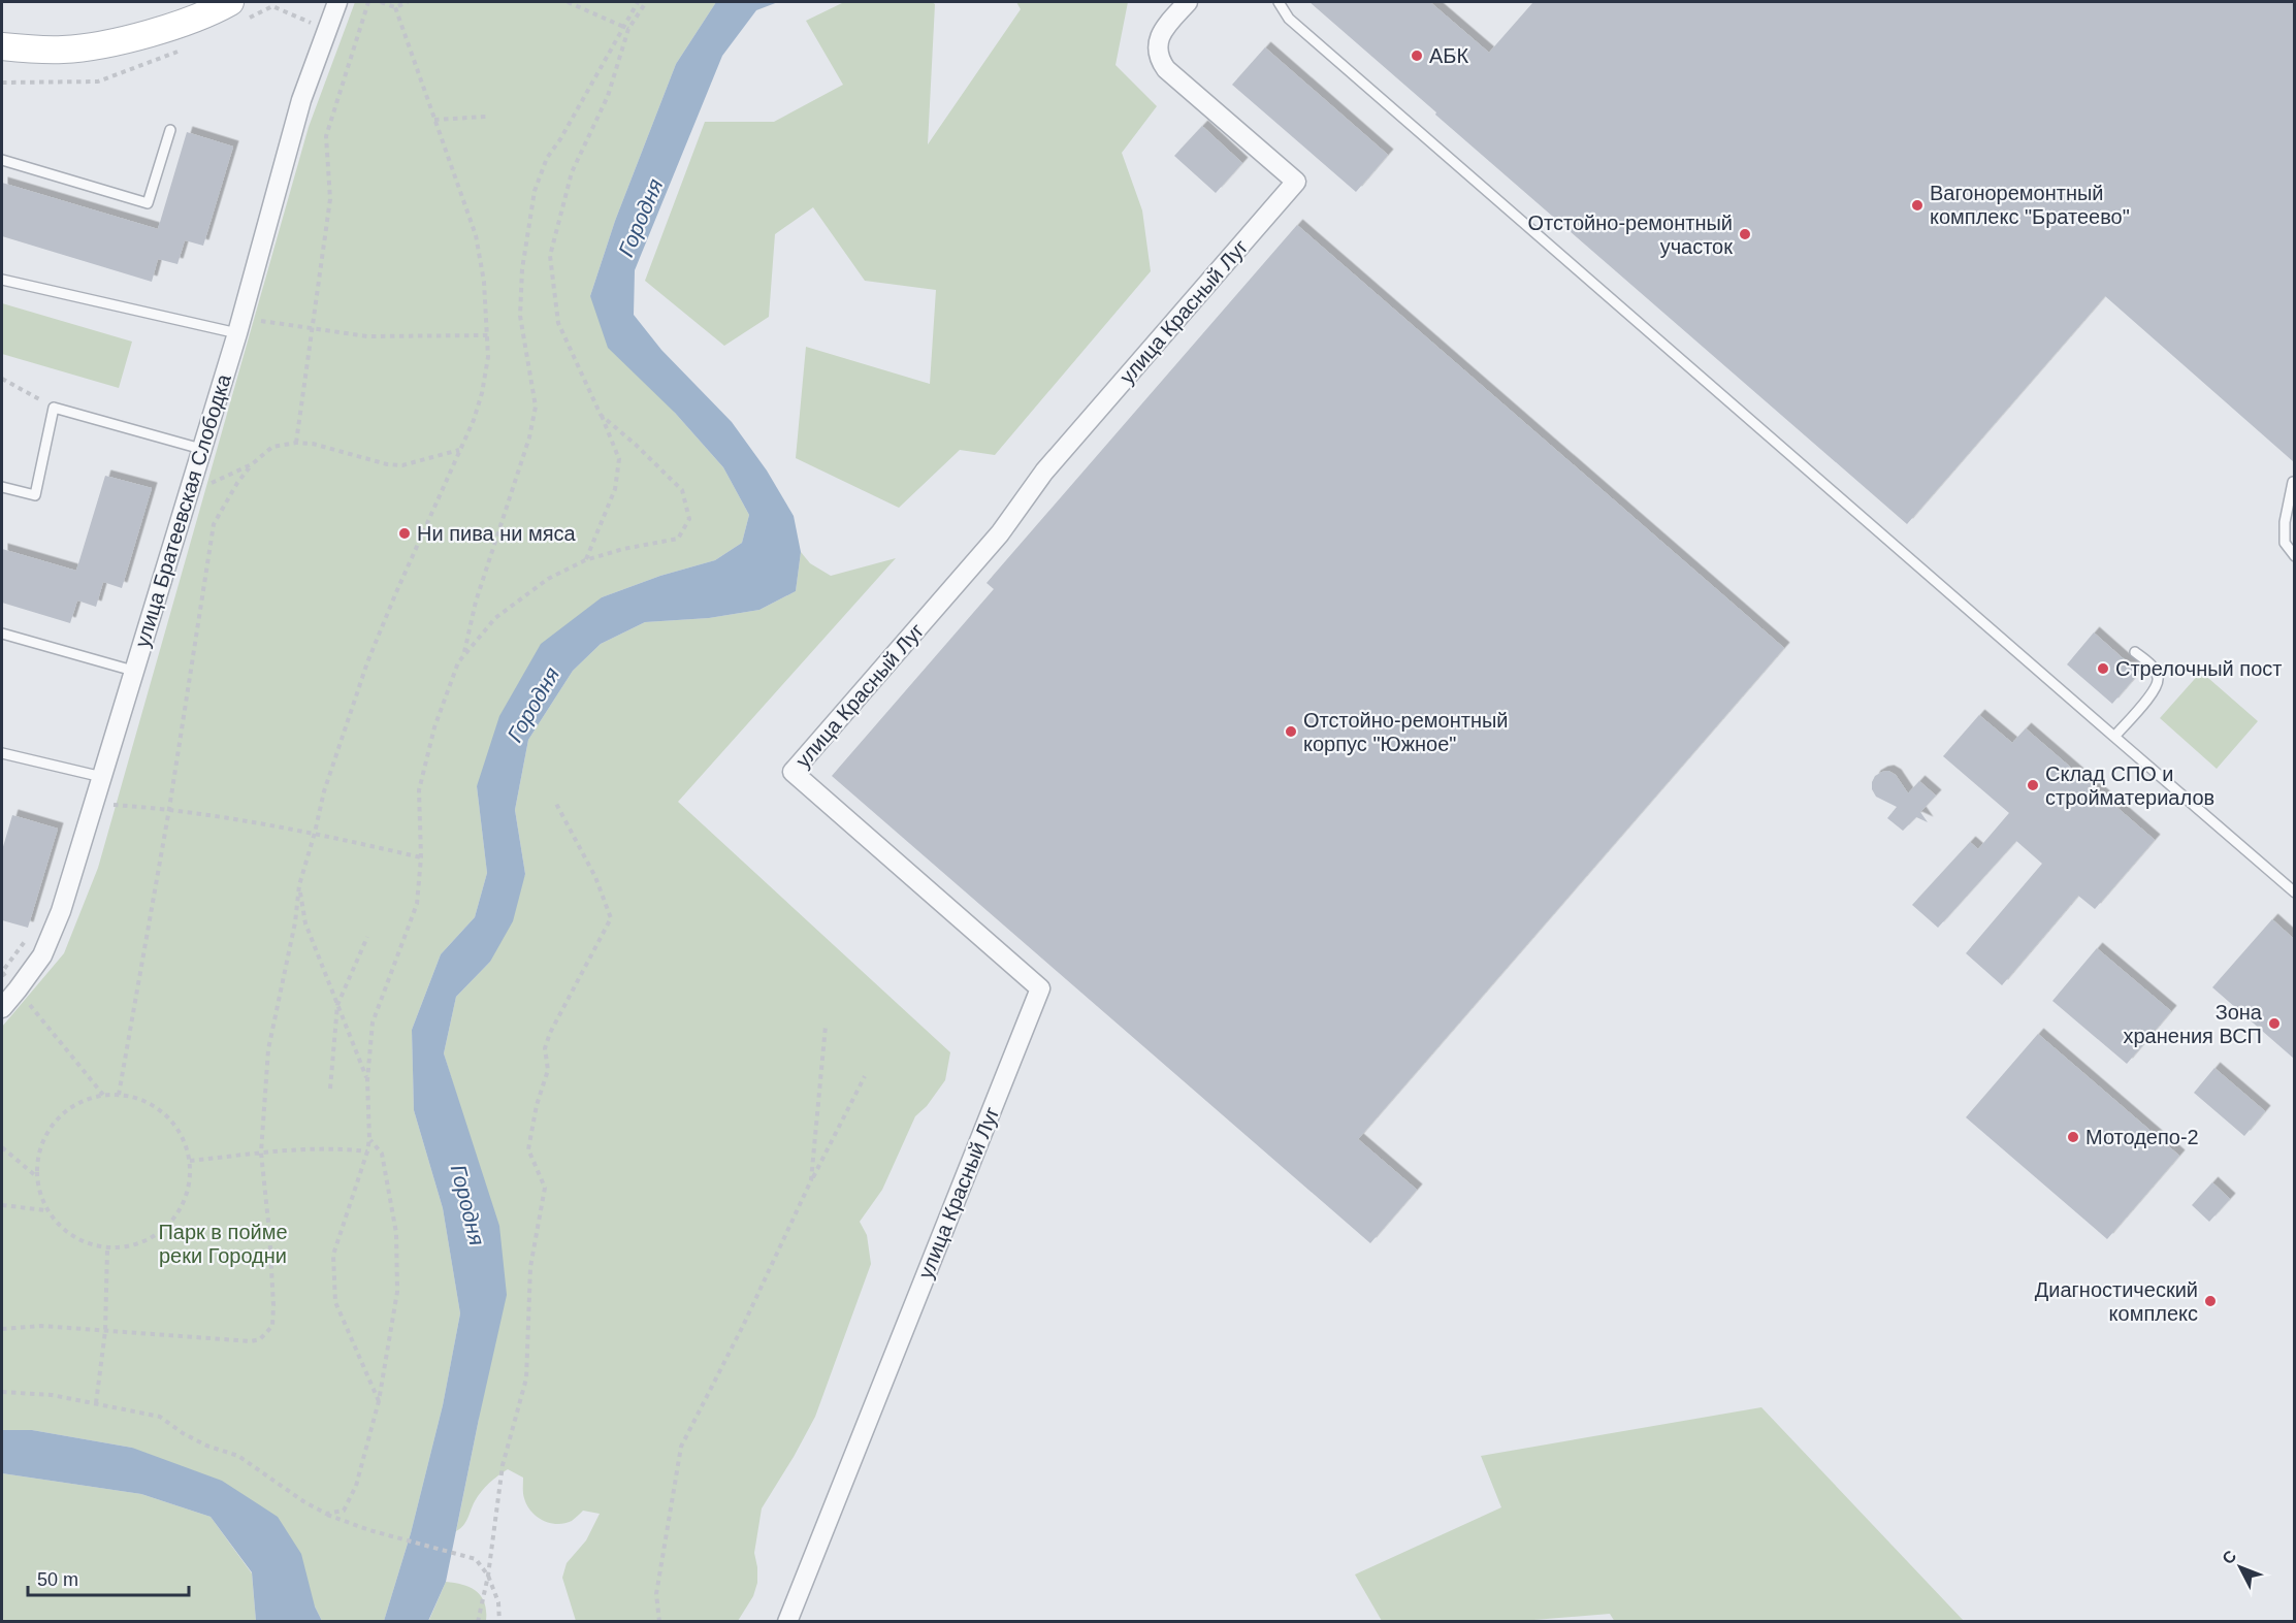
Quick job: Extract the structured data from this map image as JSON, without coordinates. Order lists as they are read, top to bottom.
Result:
{
  "streets": {
    "street": ["улица Красный Луг", "улица Братеевская Слободка"]
  },
  "water": ["Городня"],
  "parks": ["Парк в пойме реки Городни"],
  "places": [
    "АБК",
    "Вагоноремонтный комплекс \"Братеево\"",
    "Отстойно-ремонтный участок",
    "Ни пива ни мяса",
    "Стрелочный пост",
    "Отстойно-ремонтный корпус \"Южное\"",
    "Склад СПО и стройматериалов",
    "Зона хранения ВСП",
    "Мотодепо-2",
    "Диагностический комплекс"
  ],
  "scale_bar": "50 m",
  "north": "top left"
}
